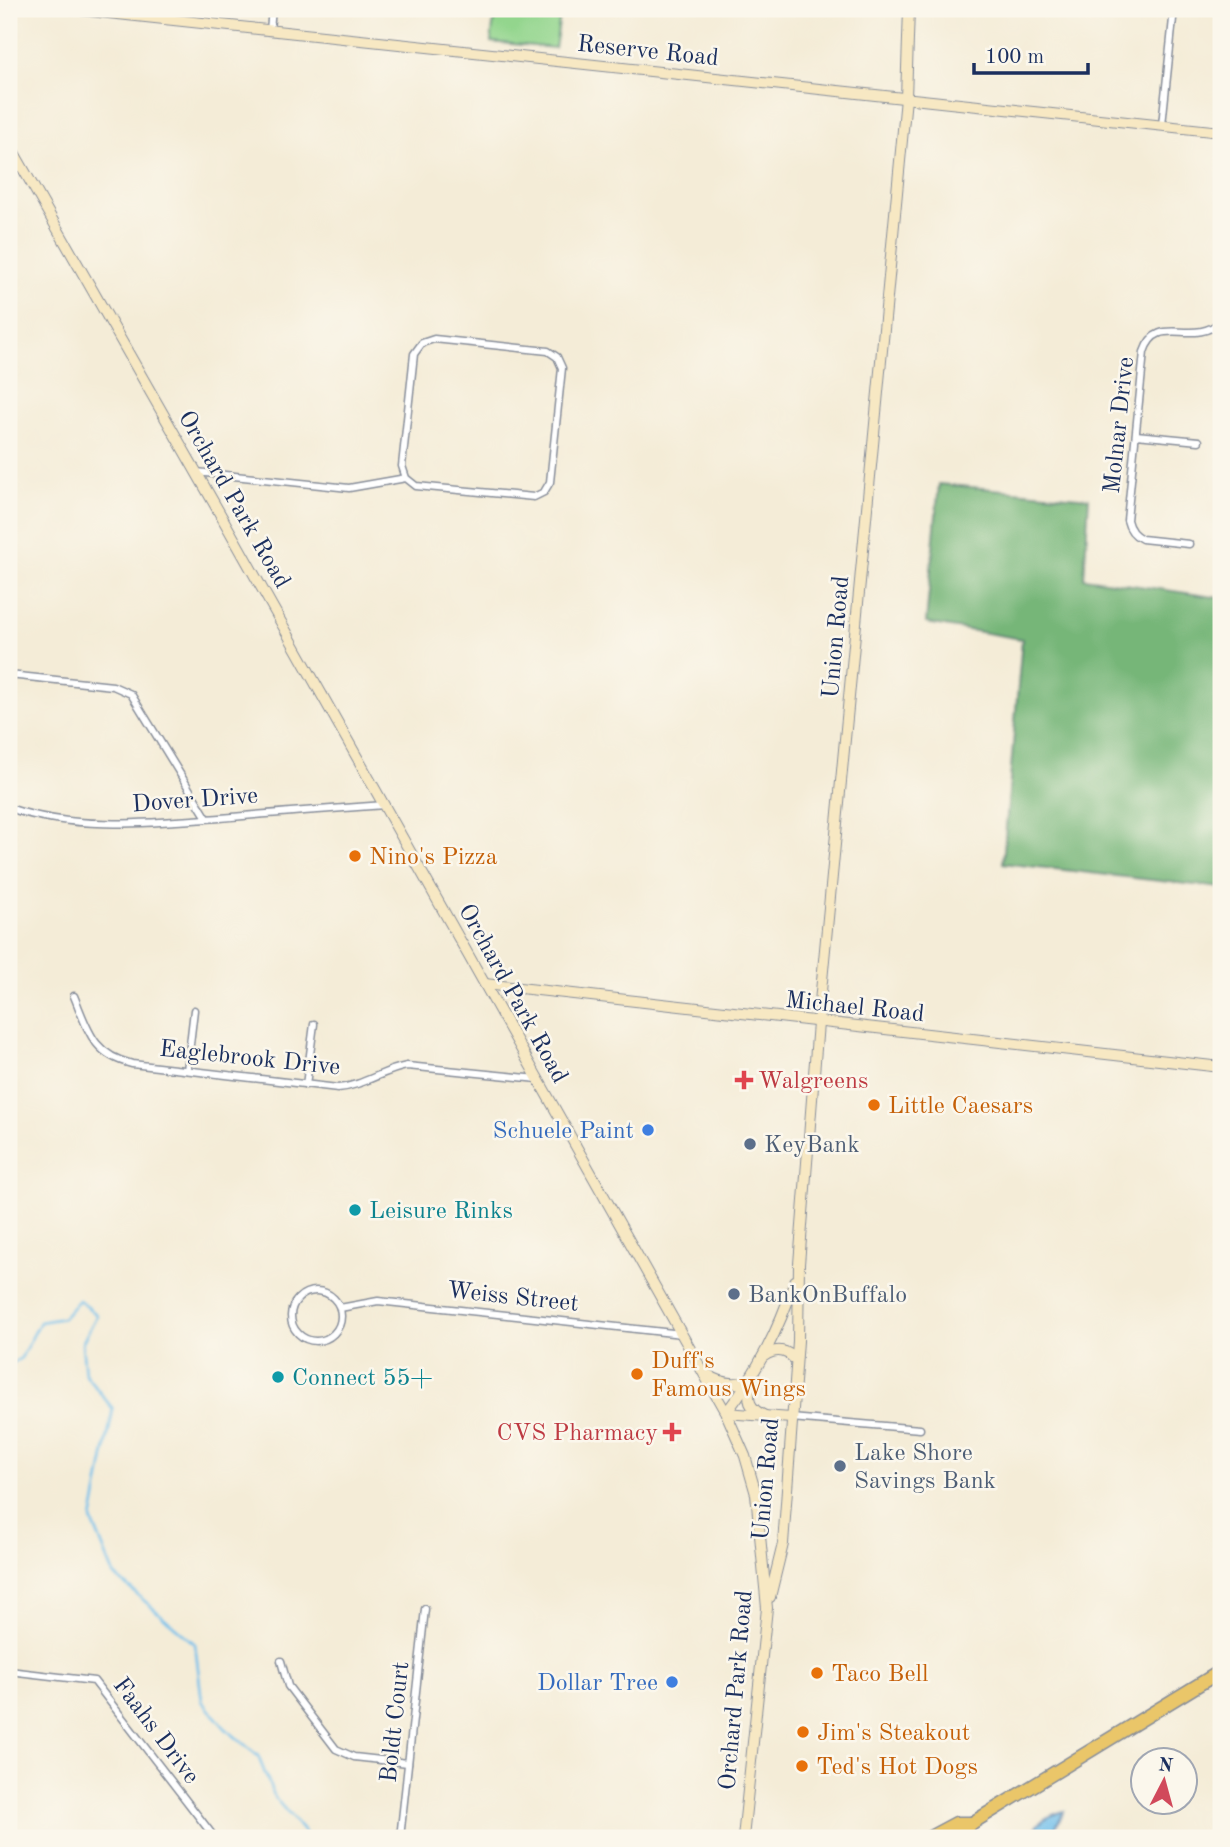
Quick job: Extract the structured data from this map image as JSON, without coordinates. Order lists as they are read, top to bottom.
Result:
{
  "streets": {
    "main road": [
      "Reserve Road",
      "Orchard Park Road",
      "Union Road",
      "Michael Road"
    ],
    "street": [
      "Molnar Drive",
      "Dover Drive",
      "Eaglebrook Drive",
      "Weiss Street",
      "Boldt Court",
      "Faahs Drive"
    ]
  },
  "crossings": [
    ["Reserve Road", "Union Road"],
    ["Orchard Park Road", "Union Road"],
    ["Orchard Park Road", "Dover Drive"],
    ["Orchard Park Road", "Michael Road"],
    ["Orchard Park Road", "Eaglebrook Drive"],
    ["Orchard Park Road", "Weiss Street"],
    ["Union Road", "Michael Road"]
  ],
  "places": {
    "other": [
      "Nino's Pizza",
      "Little Caesars",
      "Schuele Paint",
      "KeyBank",
      "Leisure Rinks",
      "BankOnBuffalo",
      "Duff's Famous Wings",
      "Connect 55+",
      "Lake Shore Savings Bank",
      "Taco Bell",
      "Dollar Tree",
      "Jim's Steakout",
      "Ted's Hot Dogs"
    ],
    "health": ["Walgreens", "CVS Pharmacy"]
  },
  "scale_bar": "100 m",
  "north": "top"
}
